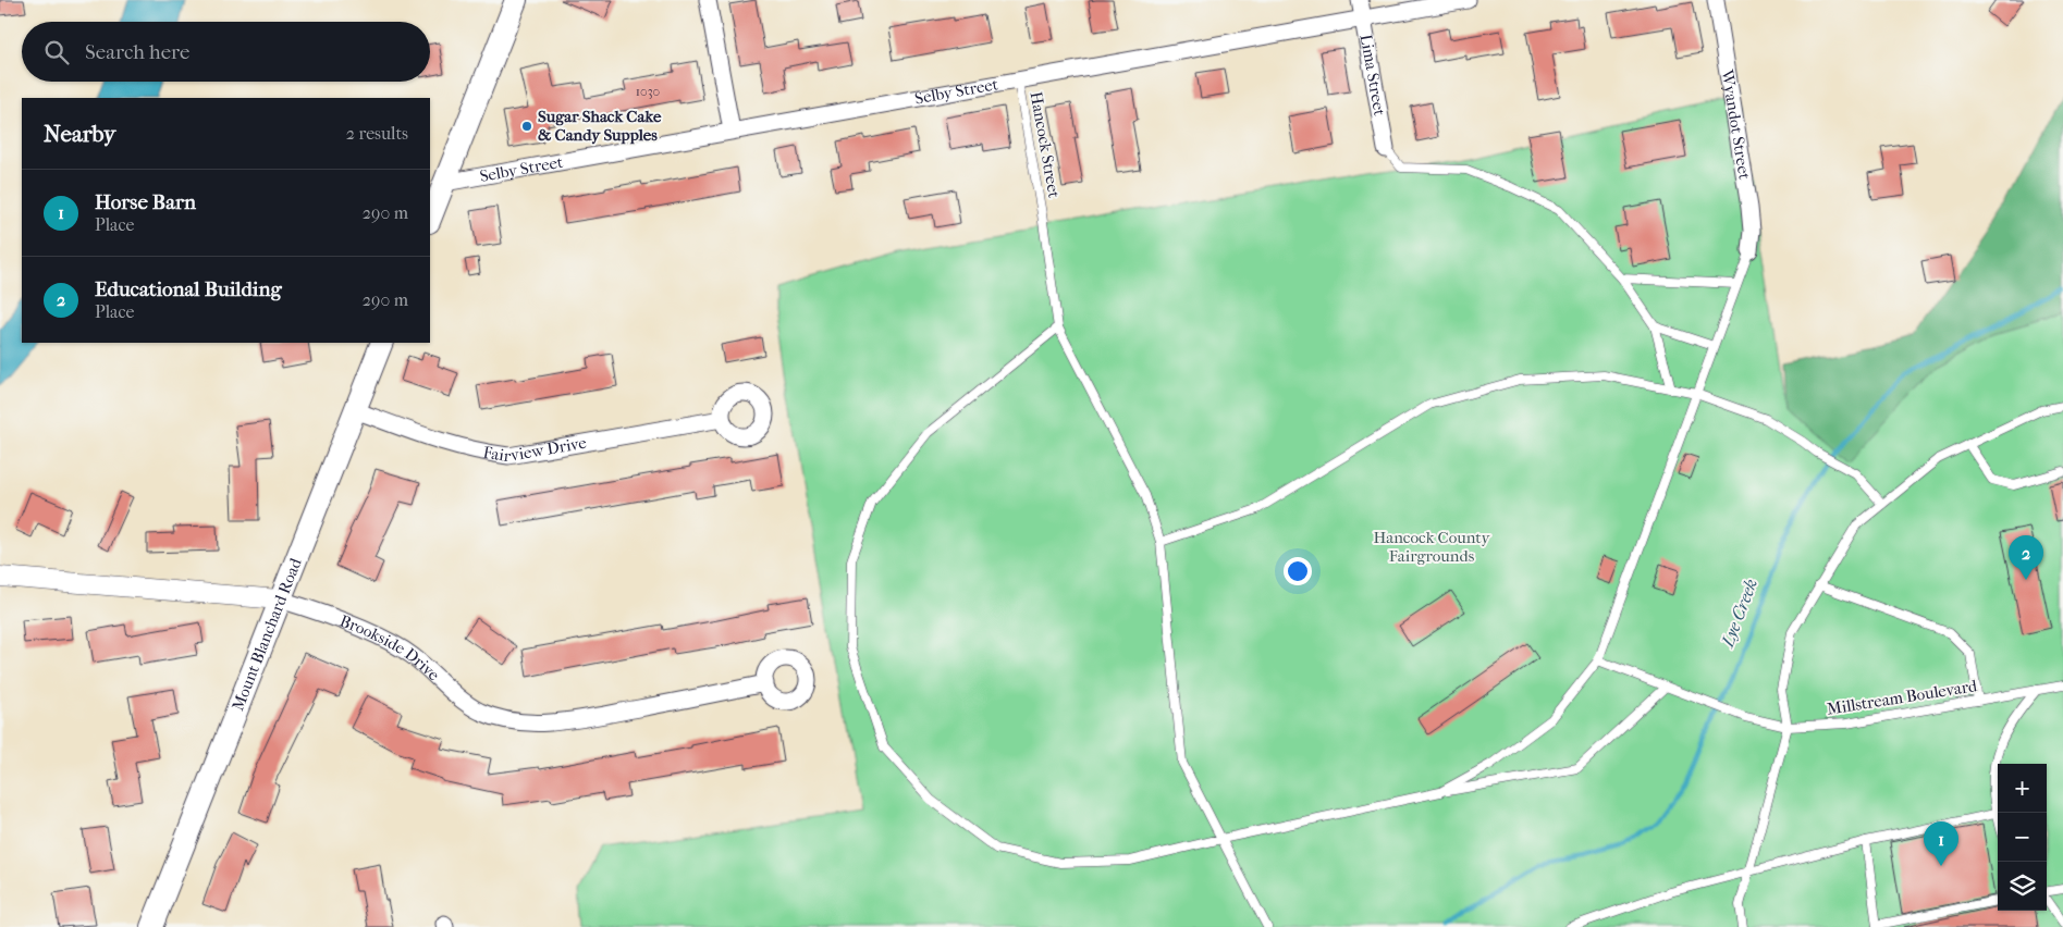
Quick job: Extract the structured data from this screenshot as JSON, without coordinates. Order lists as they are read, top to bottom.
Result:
{
  "streets": {
    "main road": ["Mount Blanchard Road"],
    "street": [
      "Lima Street",
      "Selby Street",
      "Wyandot Street",
      "Fairview Drive",
      "Brookside Drive"
    ],
    "lane": ["Hancock Street", "Millstream Boulevard"]
  },
  "crossings": [
    ["Lima Street", "Selby Street"],
    ["Selby Street", "Hancock Street"],
    ["Fairview Drive", "Mount Blanchard Road"],
    ["Mount Blanchard Road", "Brookside Drive"]
  ],
  "water": ["Lye Creek"],
  "parks": ["Hancock County Fairgrounds"],
  "places": ["Sugar Shack Cake & Candy Supples"],
  "house_numbers": ["1030"],
  "page": {
    "search": "Search here",
    "heading": ["Nearby", "2 results"],
    "list": [
      {
        "mark": "1",
        "name": "Horse Barn",
        "note": "Place",
        "value": "290 m"
      },
      {
        "mark": "2",
        "name": "Educational Building",
        "note": "Place",
        "value": "290 m"
      }
    ],
    "pins": ["2", "1"],
    "map_buttons": ["+", "−"]
  }
}
